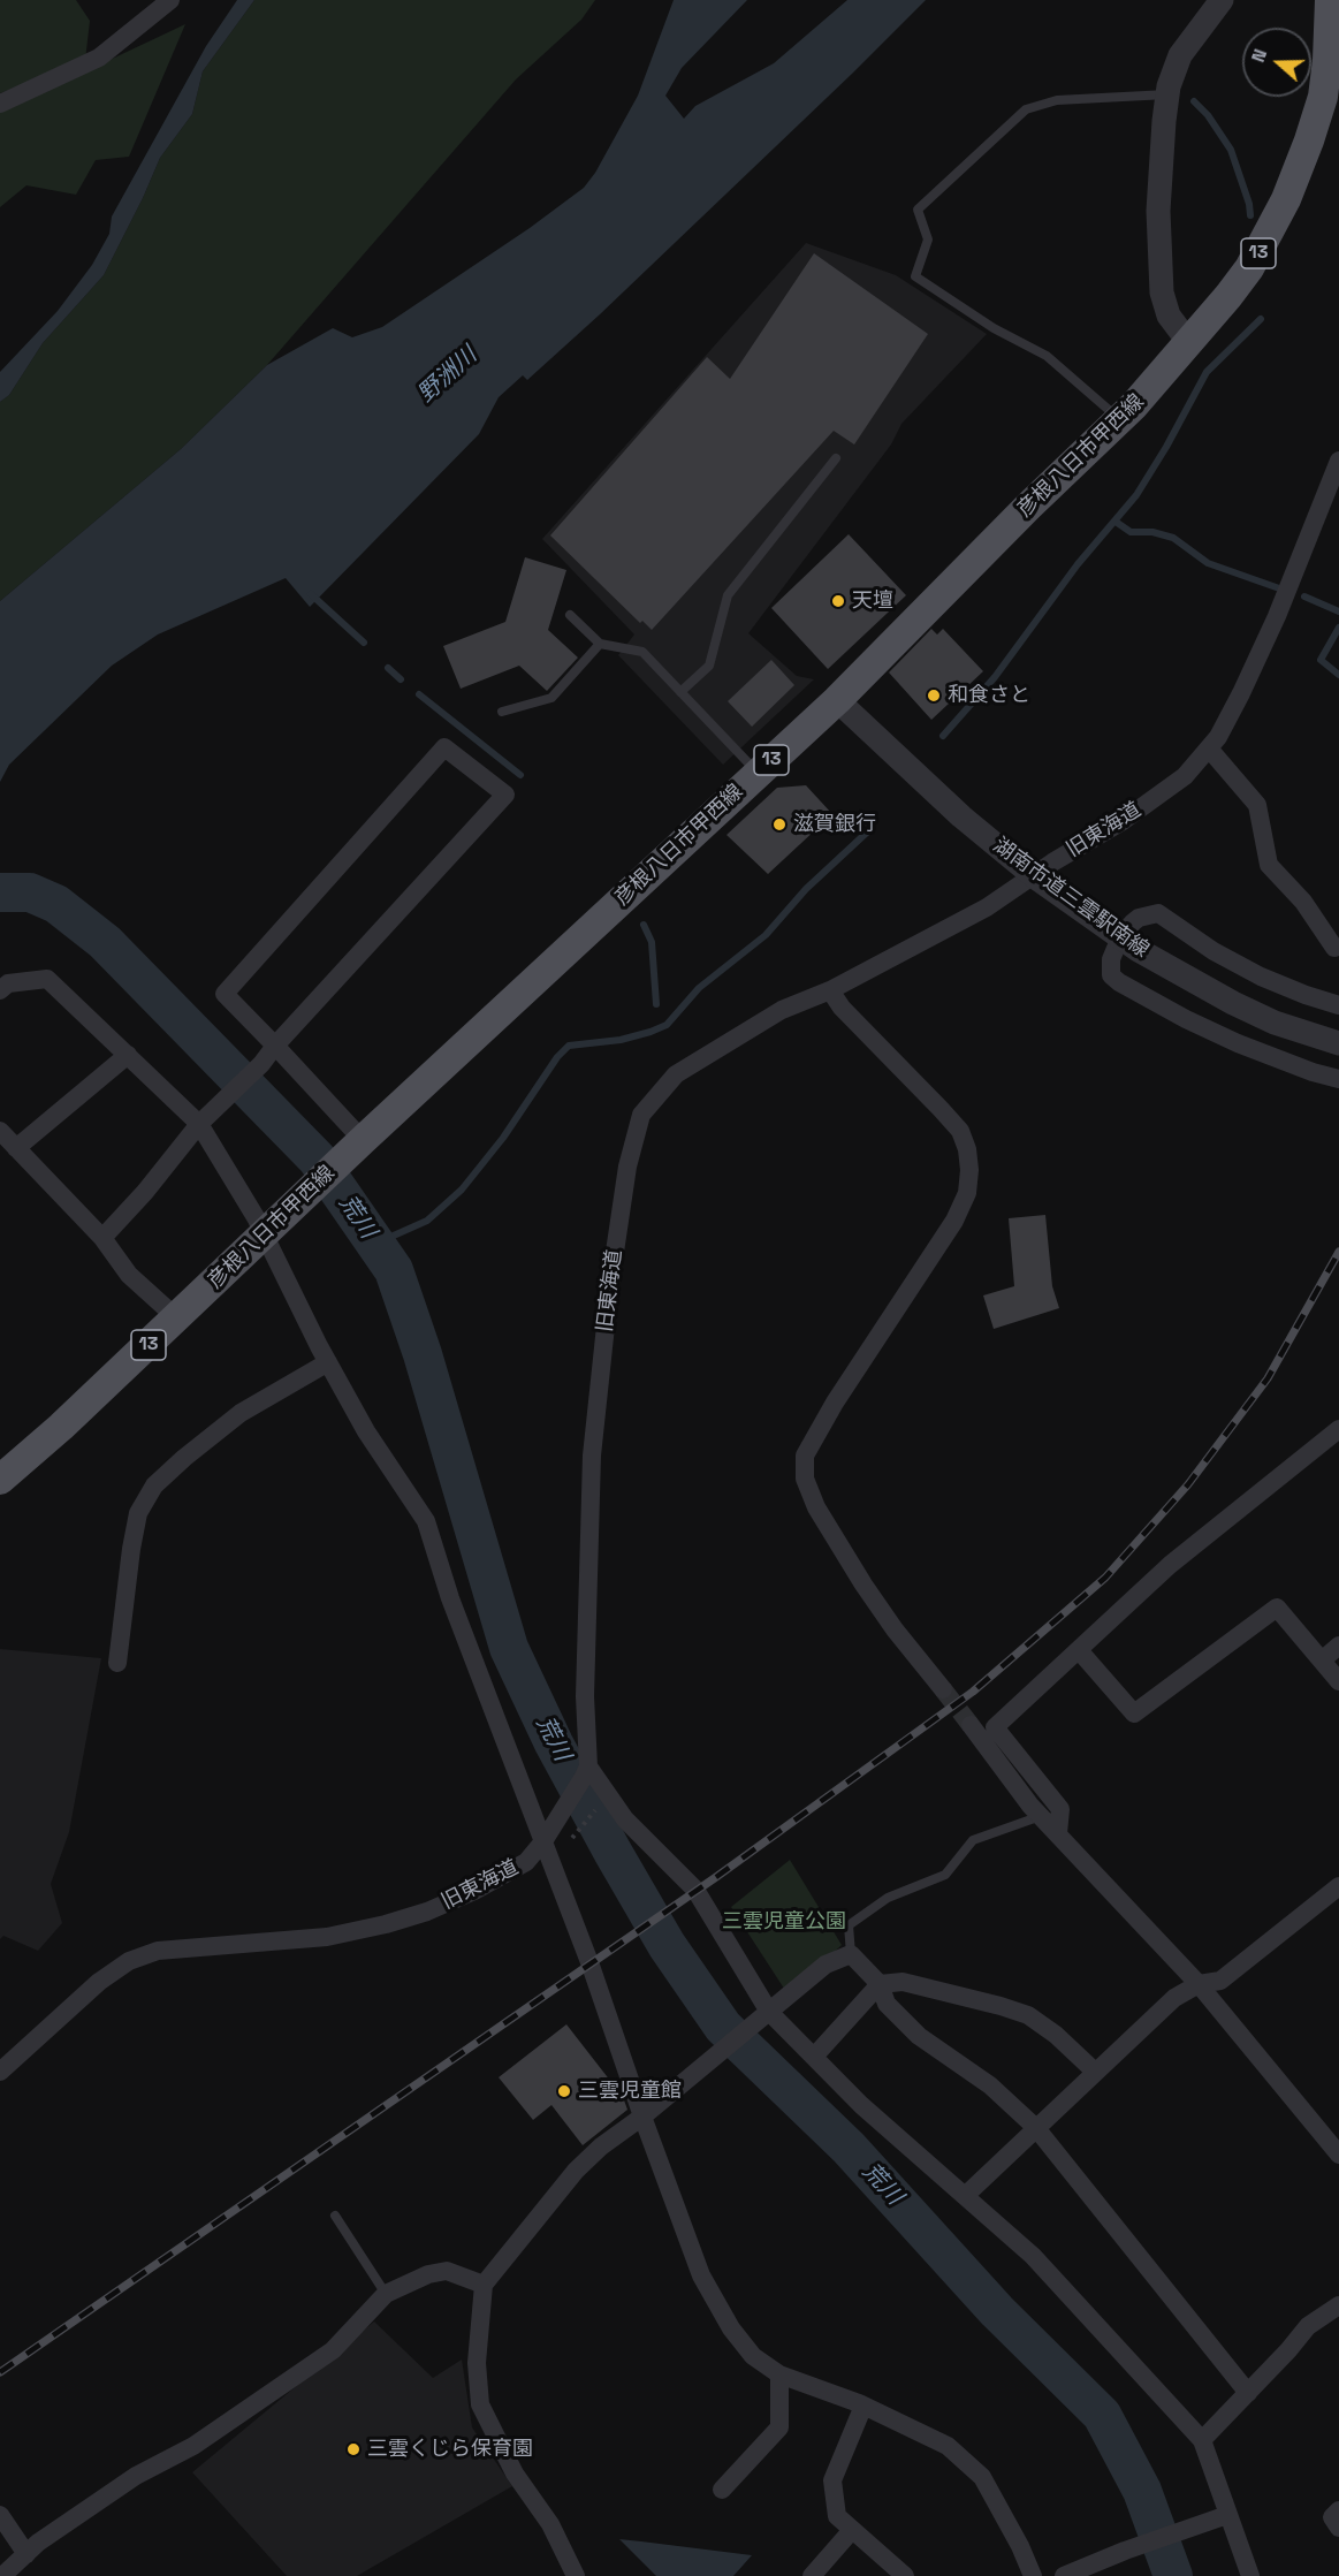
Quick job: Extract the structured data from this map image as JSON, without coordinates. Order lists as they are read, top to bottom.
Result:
{
  "streets": {
    "main road": ["13", "彦根八日市甲西線"],
    "street": ["旧東海道", "湖南市道三雲駅南線"]
  },
  "crossings": [
    ["彦根八日市甲西線", "湖南市道三雲駅南線"],
    ["旧東海道", "湖南市道三雲駅南線"]
  ],
  "water": ["野洲川", "荒川"],
  "parks": ["三雲児童公園"],
  "places": [
    "天壇",
    "和食さと",
    "滋賀銀行",
    "三雲児童館",
    "三雲くじら保育園"
  ],
  "north": "left"
}
